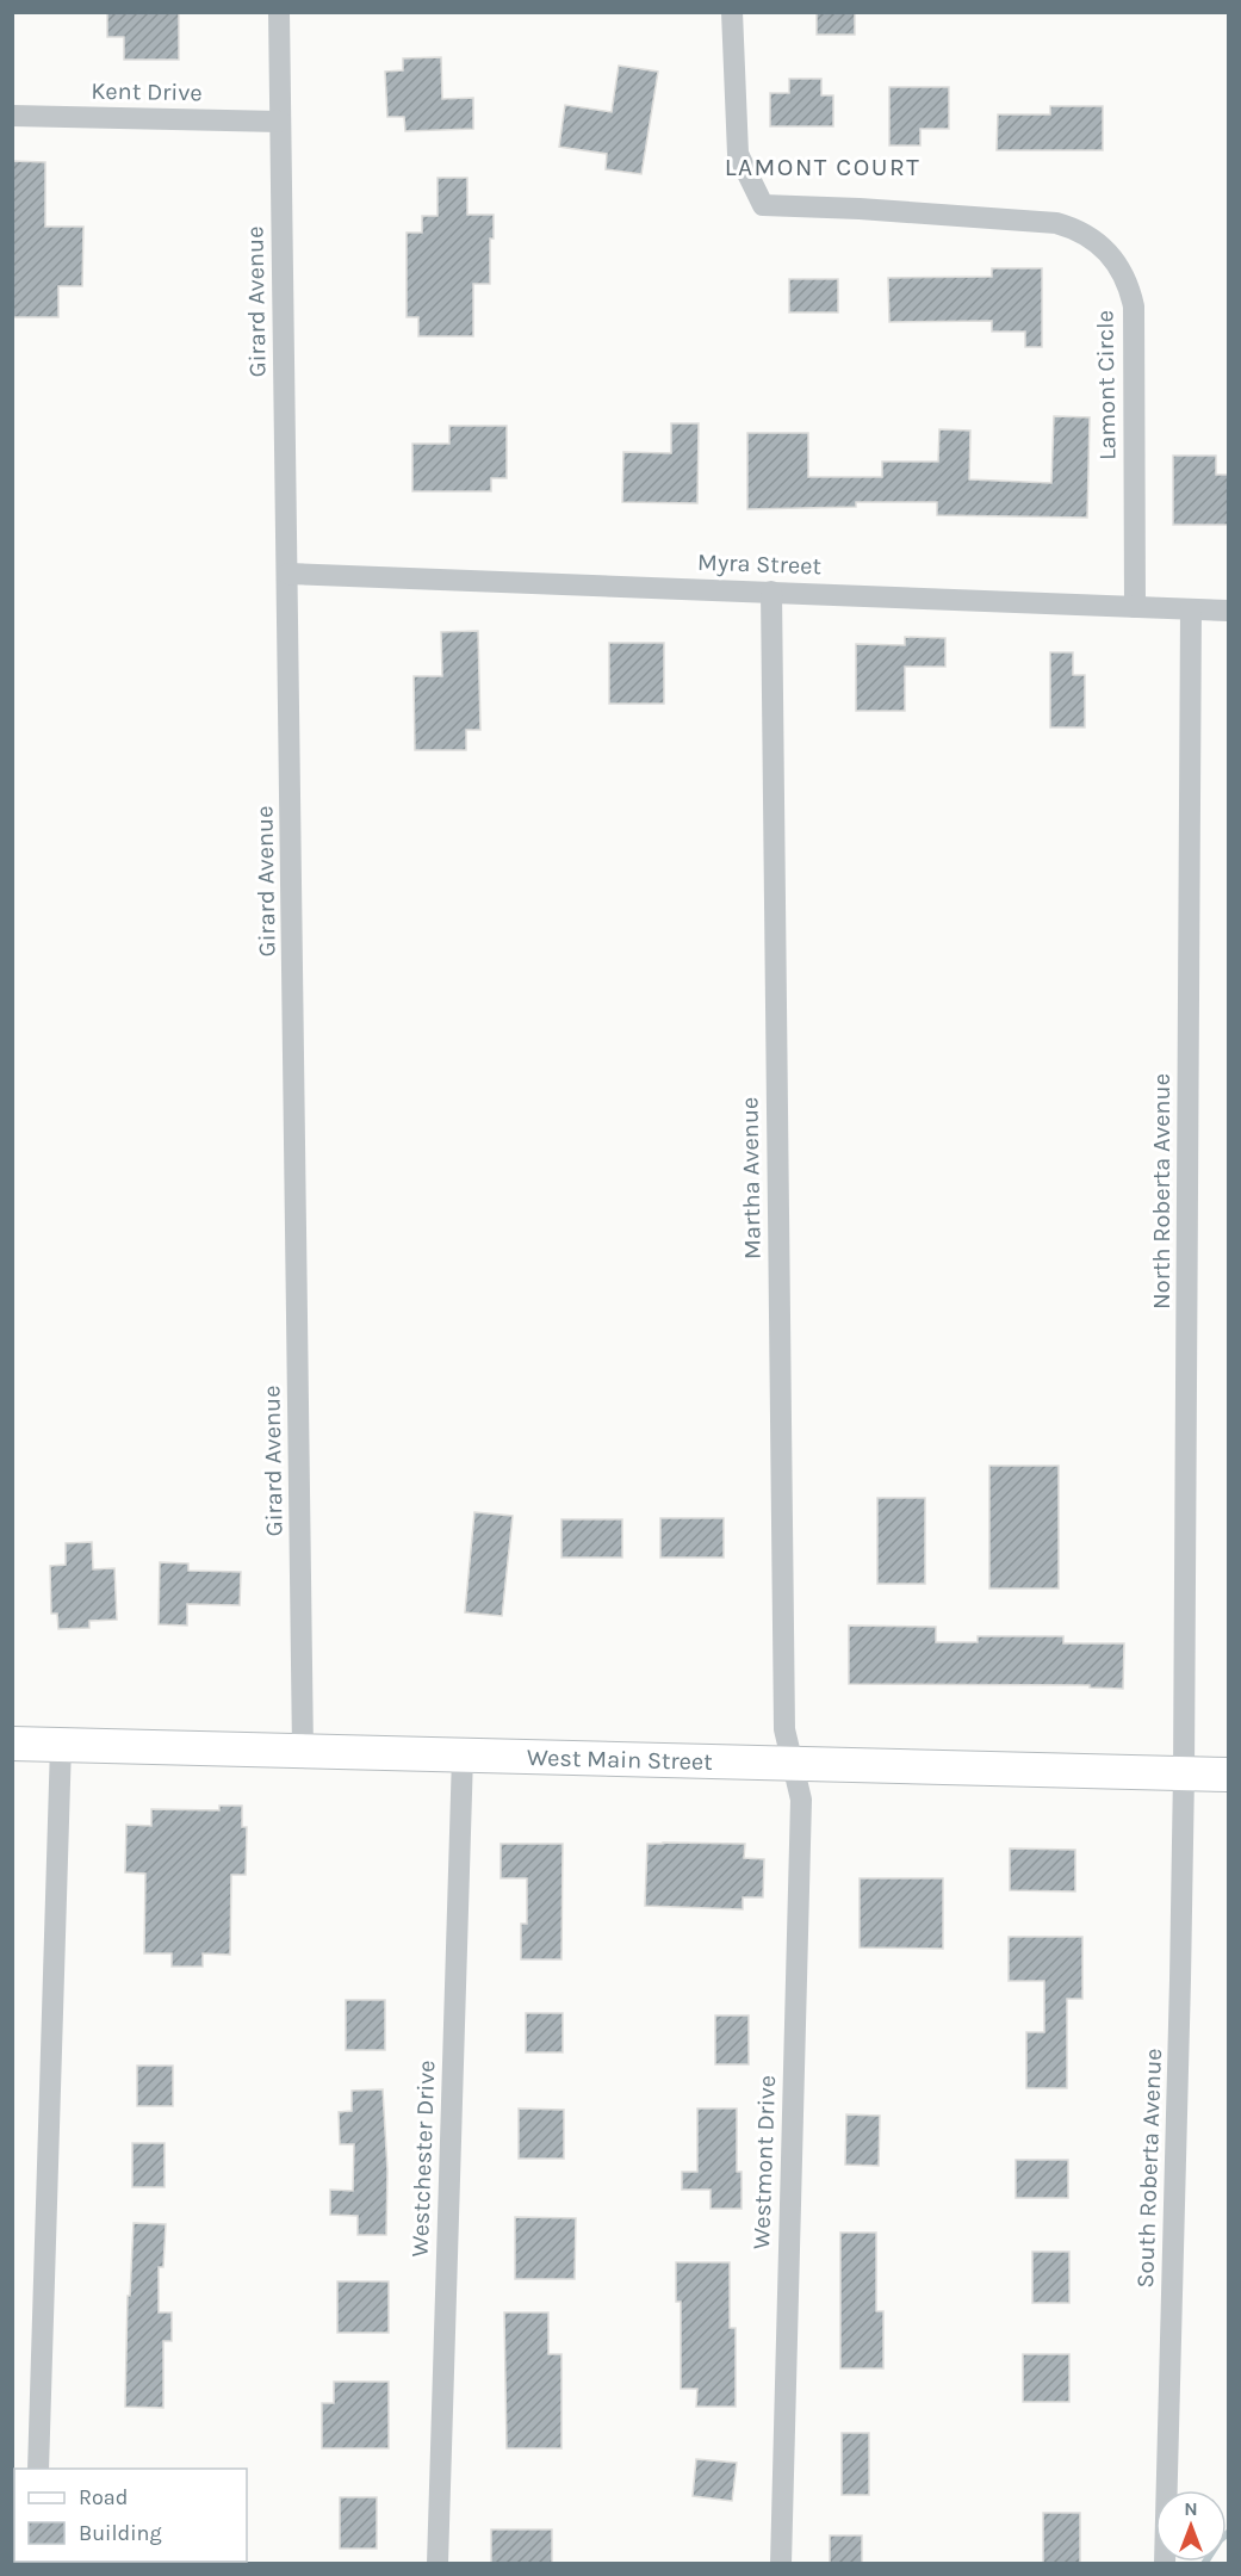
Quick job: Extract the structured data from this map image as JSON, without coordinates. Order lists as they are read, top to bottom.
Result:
{
  "streets": {
    "main road": ["West Main Street"],
    "street": [
      "Kent Drive",
      "Girard Avenue",
      "Lamont Circle",
      "Myra Street",
      "Martha Avenue",
      "North Roberta Avenue",
      "Westchester Drive",
      "Westmont Drive",
      "South Roberta Avenue"
    ]
  },
  "crossings": [
    ["Kent Drive", "Girard Avenue"],
    ["Girard Avenue", "Myra Street"],
    ["Girard Avenue", "West Main Street"],
    ["Lamont Circle", "Myra Street"],
    ["Myra Street", "Martha Avenue"],
    ["Myra Street", "North Roberta Avenue"],
    ["Martha Avenue", "West Main Street"],
    ["Martha Avenue", "Westmont Drive"],
    ["North Roberta Avenue", "West Main Street"],
    ["North Roberta Avenue", "South Roberta Avenue"],
    ["West Main Street", "Westchester Drive"],
    ["West Main Street", "Westmont Drive"],
    ["West Main Street", "South Roberta Avenue"]
  ],
  "districts": ["LAMONT COURT"],
  "legend": ["Road", "Building"],
  "north": "top"
}
